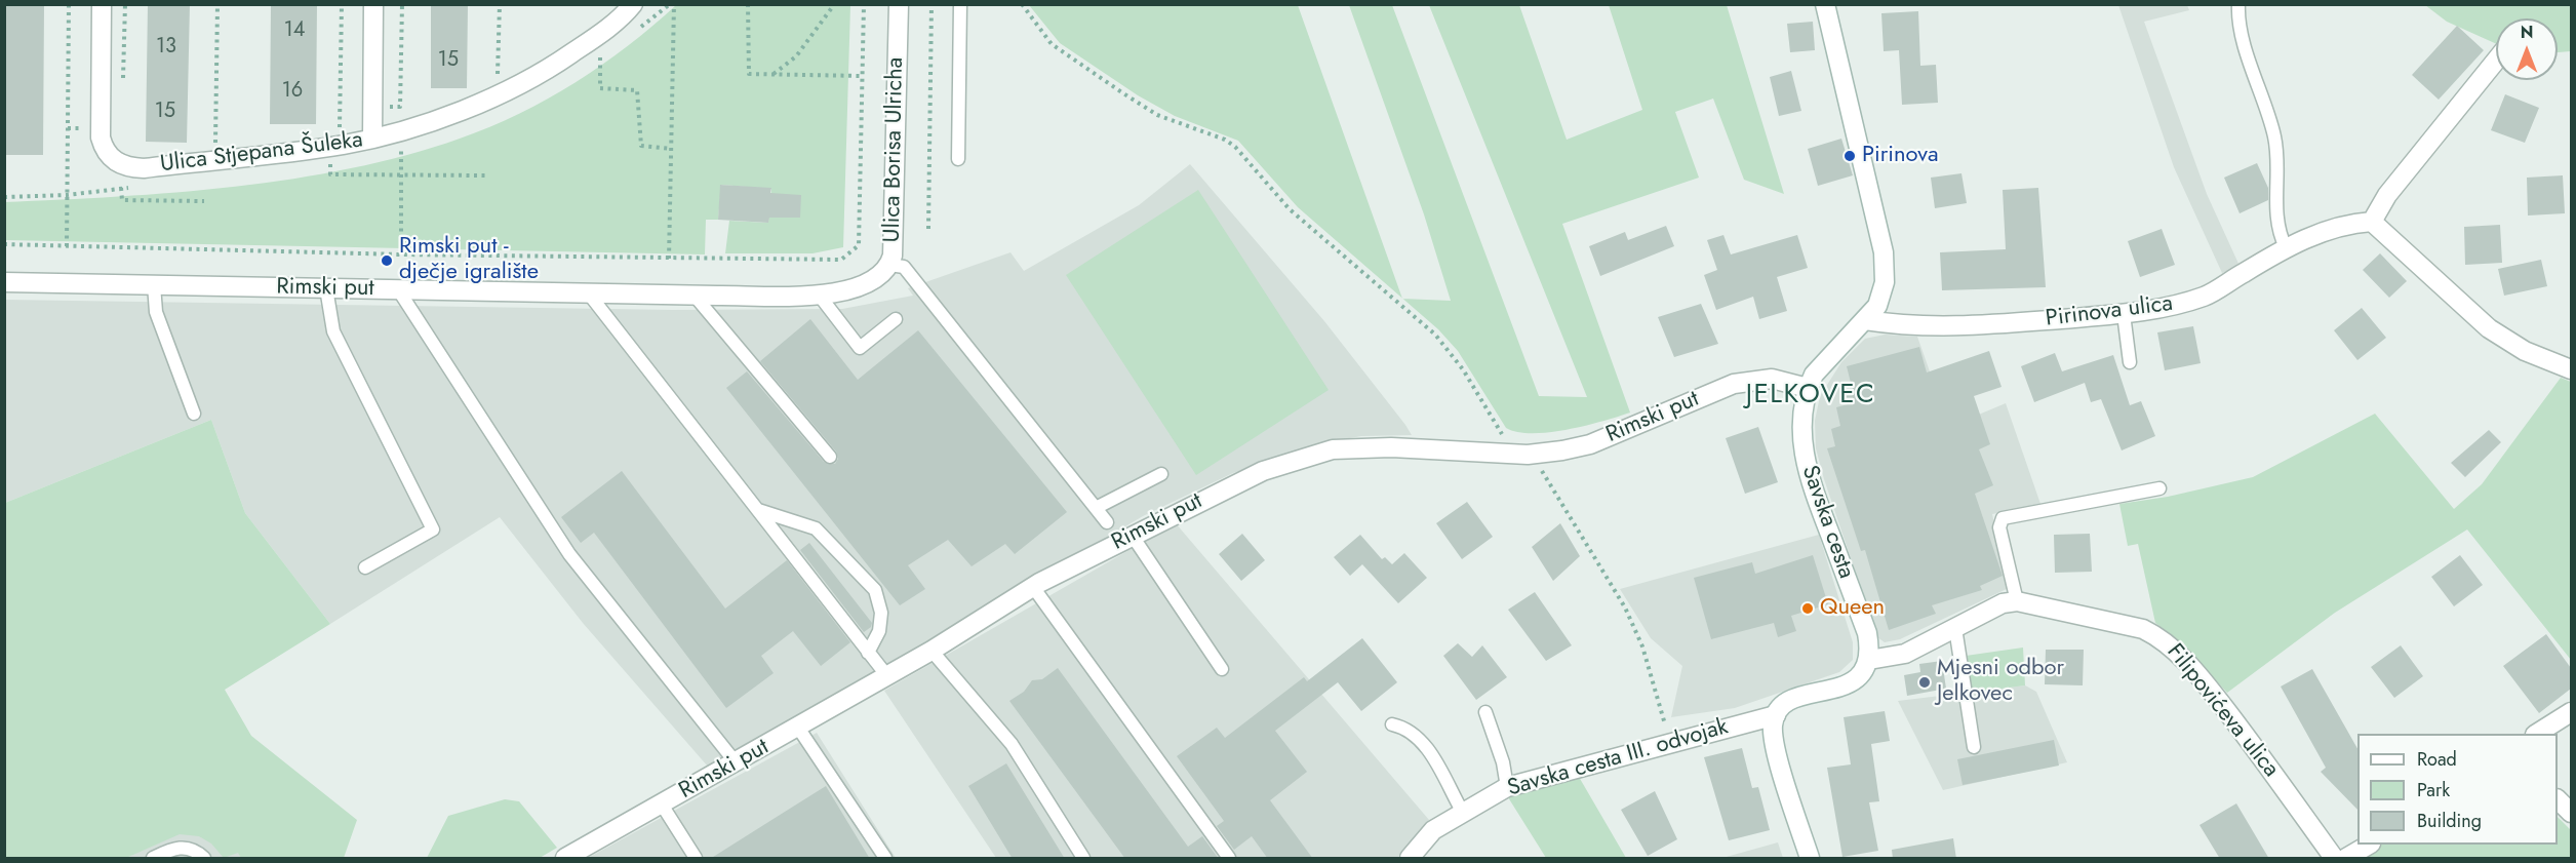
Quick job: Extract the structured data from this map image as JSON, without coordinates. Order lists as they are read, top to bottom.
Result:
{
  "streets": {
    "street": [
      "Ulica Borisa Ulricha",
      "Ulica Stjepana Šuleka",
      "Rimski put",
      "Pirinova ulica",
      "Savska cesta",
      "Filipovićeva ulica",
      "Savska cesta III. odvojak"
    ]
  },
  "crossings": [
    ["Ulica Borisa Ulricha", "Rimski put"],
    ["Rimski put", "Savska cesta"],
    ["Pirinova ulica", "Savska cesta"]
  ],
  "districts": ["JELKOVEC"],
  "places": [
    "Pirinova",
    "Rimski put - dječje igralište",
    "Queen",
    "Mjesni odbor Jelkovec"
  ],
  "house_numbers": [
    "14",
    "13",
    "15",
    "16",
    "15"
  ],
  "legend": ["Road", "Park", "Building"],
  "north": "top"
}
